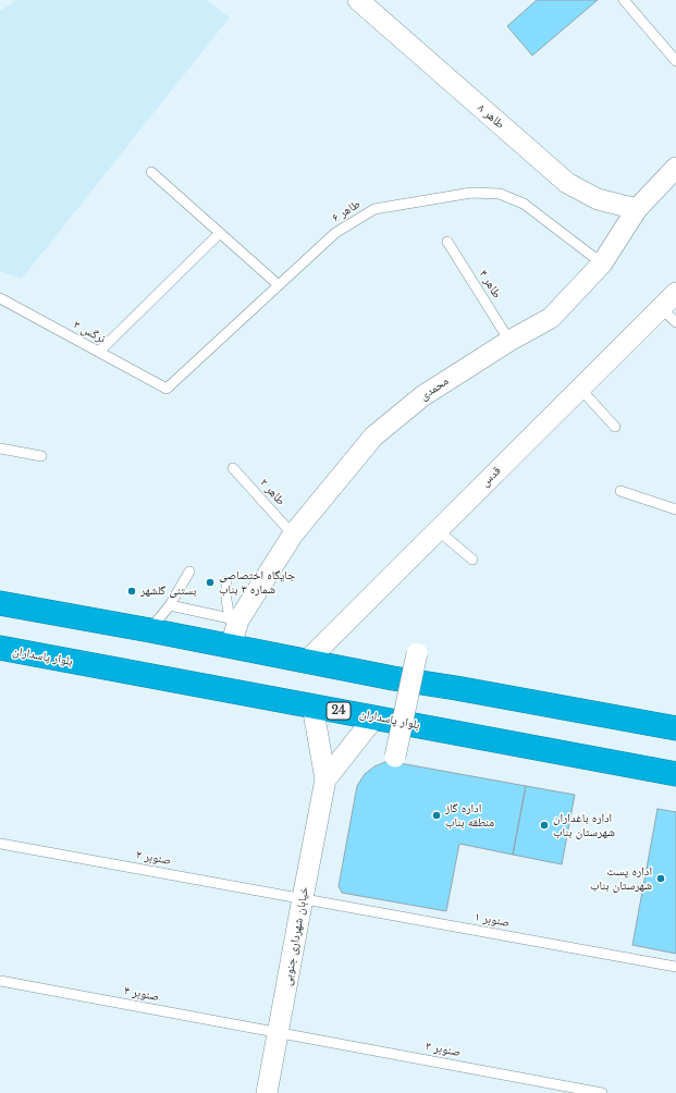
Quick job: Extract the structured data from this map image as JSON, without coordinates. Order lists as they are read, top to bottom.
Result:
{
  "streets": {
    "highway": ["بلوار پاسداران", "24"],
    "street": [
      "طاهر ۸",
      "محمدی",
      "قدس",
      "خیابان شهرداری جنوبی"
    ],
    "lane": [
      "طاهر ۶",
      "طاهر ۴",
      "نرگس ۳",
      "طاهر ۲",
      "صنوبر ۲",
      "صنوبر ۱",
      "صنوبر ۴",
      "صنوبر ۳"
    ]
  },
  "crossings": [
    ["طاهر ۸", "محمدی"],
    ["طاهر ۶", "نرگس ۳"],
    ["طاهر ۶", "محمدی"],
    ["طاهر ۴", "محمدی"],
    ["محمدی", "طاهر ۲"],
    ["صنوبر ۲", "صنوبر ۱"],
    ["صنوبر ۲", "خیابان شهرداری جنوبی"],
    ["صنوبر ۱", "خیابان شهرداری جنوبی"],
    ["خیابان شهرداری جنوبی", "صنوبر ۴"],
    ["خیابان شهرداری جنوبی", "صنوبر ۳"],
    ["صنوبر ۴", "صنوبر ۳"]
  ],
  "places": [
    "جایگاه اختصاصی شماره ۳ بناب",
    "بستنی گلشهر",
    "اداره گاز منطقه بناب",
    "اداره باغداران شهرستان بناب",
    "اداره پست شهرستان بناب"
  ]
}
